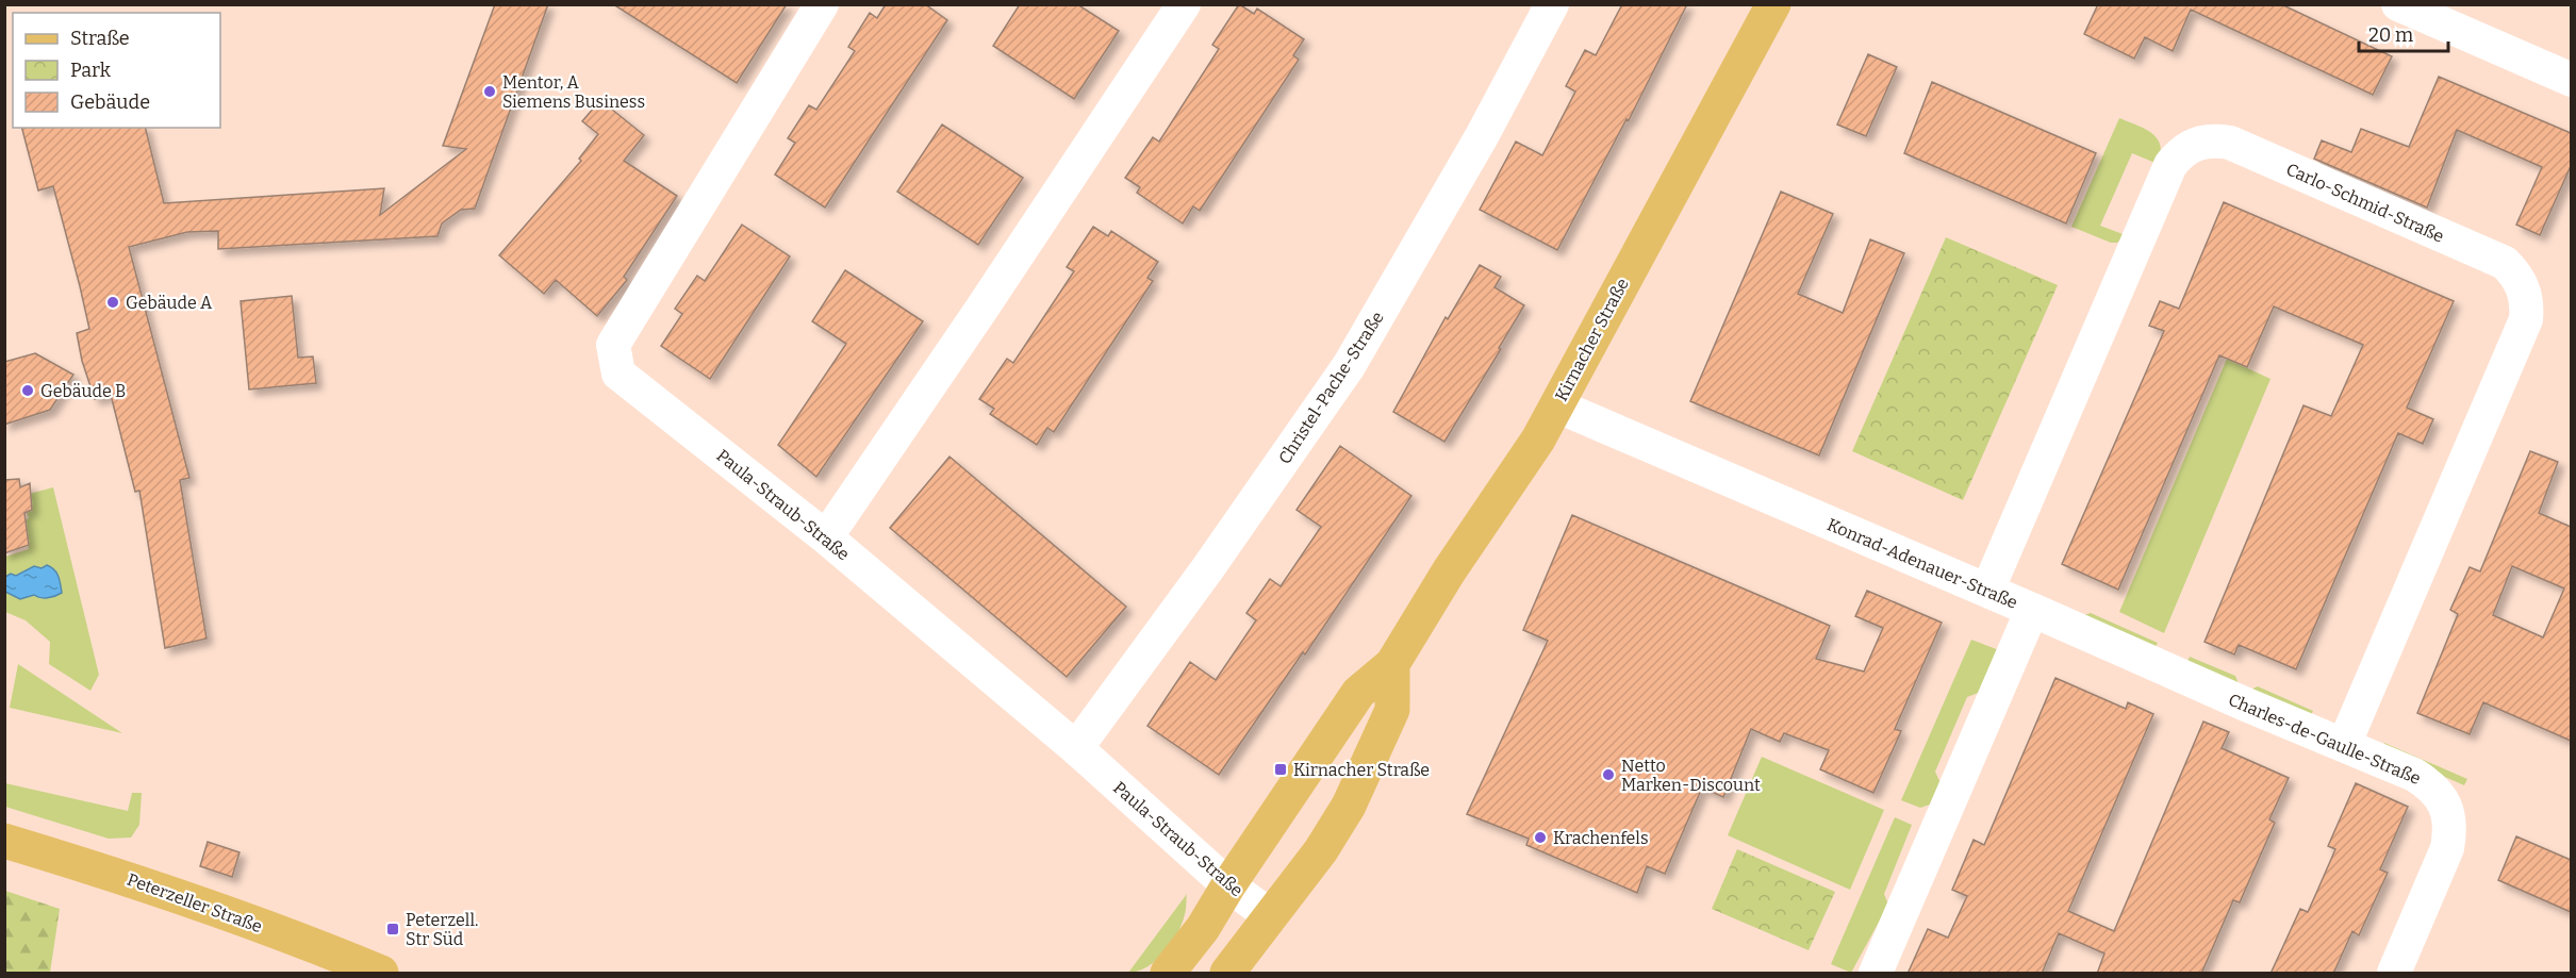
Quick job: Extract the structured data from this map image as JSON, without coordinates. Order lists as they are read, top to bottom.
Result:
{
  "streets": {
    "main road": ["Kirnacher Straße", "Peterzeller Straße"],
    "street": [
      "Carlo-Schmid-Straße",
      "Christel-Pache-Straße",
      "Paula-Straub-Straße",
      "Konrad-Adenauer-Straße",
      "Charles-de-Gaulle-Straße"
    ]
  },
  "crossings": [
    ["Carlo-Schmid-Straße", "Konrad-Adenauer-Straße"],
    ["Carlo-Schmid-Straße", "Charles-de-Gaulle-Straße"],
    ["Kirnacher Straße", "Paula-Straub-Straße"],
    ["Kirnacher Straße", "Konrad-Adenauer-Straße"],
    ["Christel-Pache-Straße", "Paula-Straub-Straße"],
    ["Konrad-Adenauer-Straße", "Charles-de-Gaulle-Straße"]
  ],
  "places": {
    "other": [
      "Mentor, A Siemens Business",
      "Gebäude A",
      "Gebäude B",
      "Netto Marken-Discount",
      "Krachenfels"
    ],
    "transit": ["Kirnacher Straße", "Peterzell. Str Süd"]
  },
  "legend": ["Straße", "Park", "Gebäude"],
  "scale_bar": "20 m"
}
